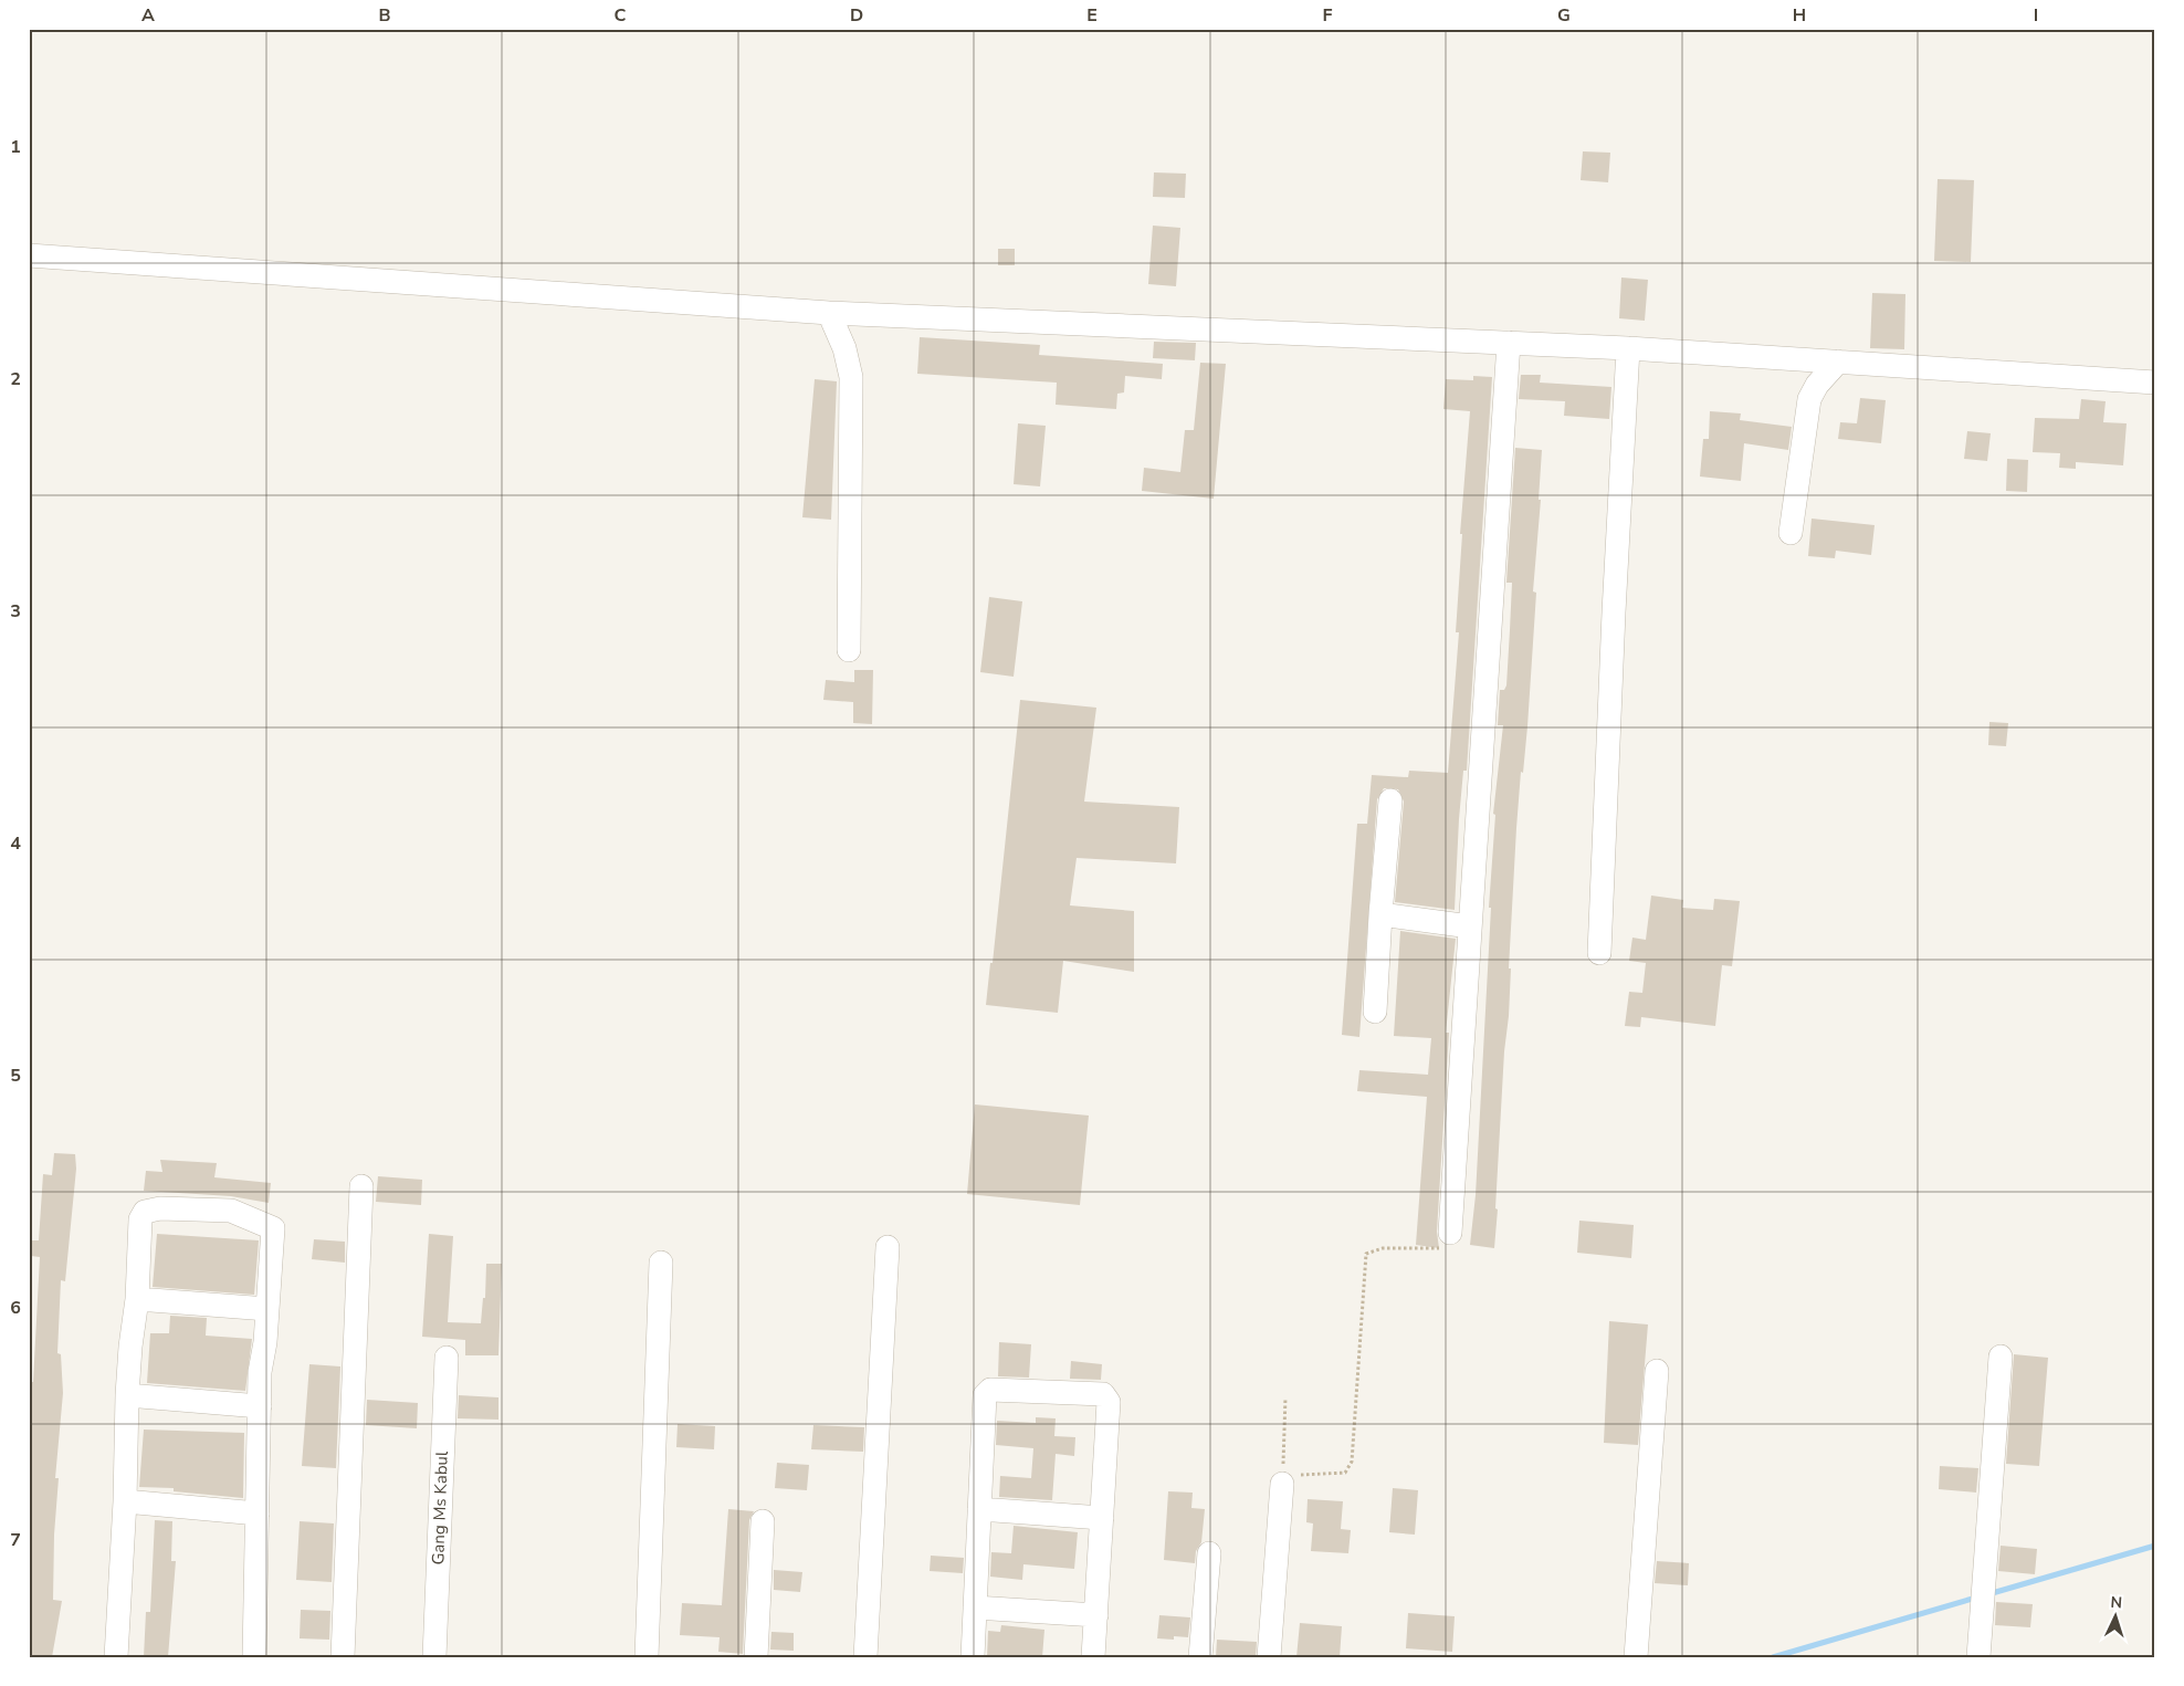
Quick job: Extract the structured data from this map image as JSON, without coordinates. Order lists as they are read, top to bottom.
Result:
{
  "streets": {
    "street": ["Gang Ms Kabul"]
  },
  "north": "top",
  "grid": {
    "columns": [
      "A",
      "B",
      "C",
      "D",
      "E",
      "F",
      "G",
      "H",
      "I"
    ],
    "rows": [
      "1",
      "2",
      "3",
      "4",
      "5",
      "6",
      "7"
    ]
  }
}
